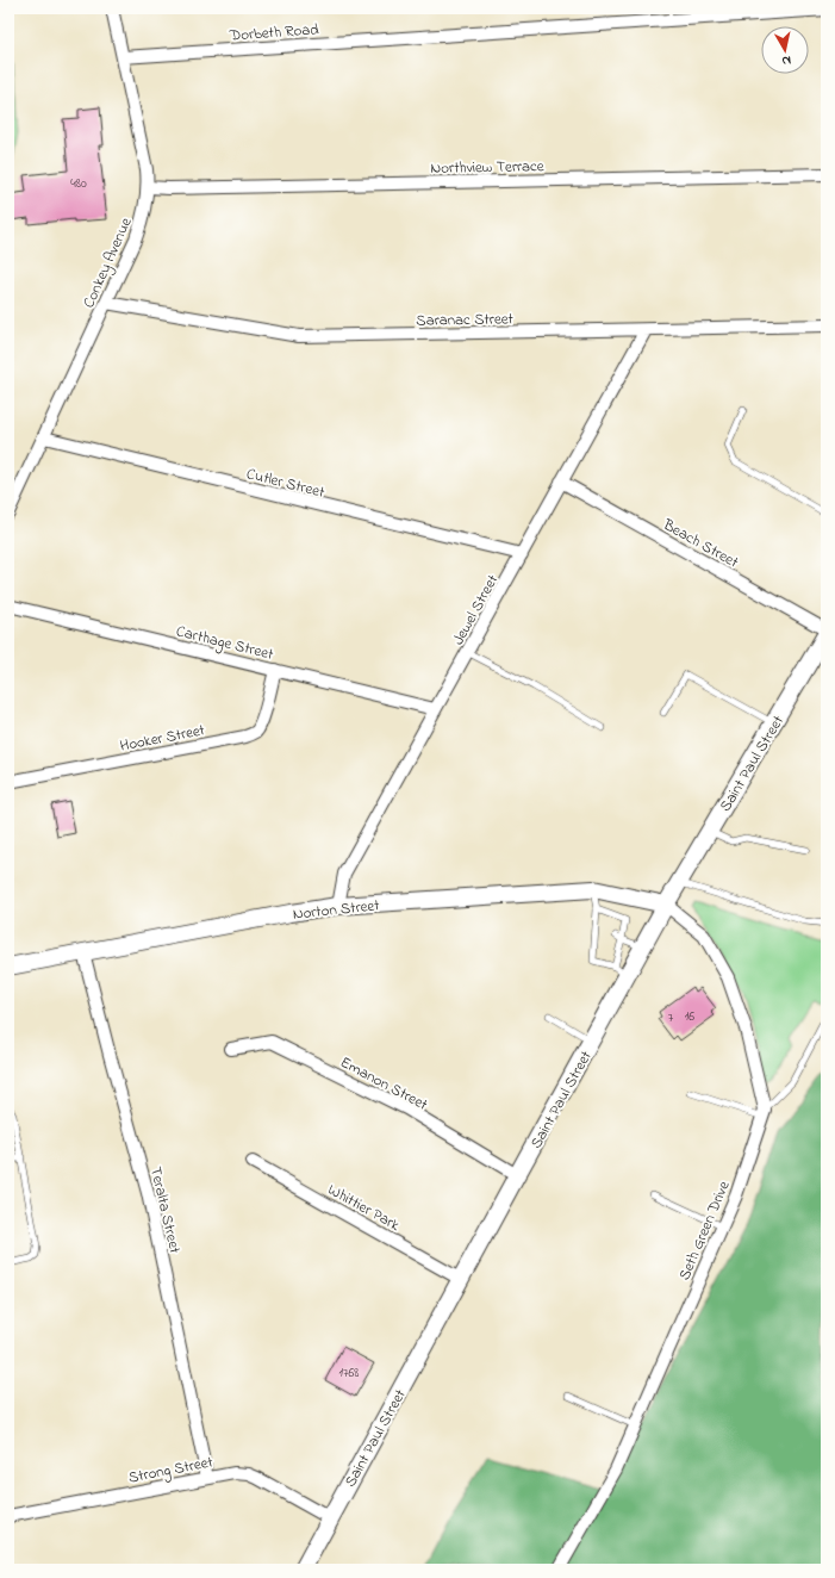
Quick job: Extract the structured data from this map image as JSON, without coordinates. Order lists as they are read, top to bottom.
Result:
{
  "streets": {
    "main road": ["Saint Paul Street", "Norton Street"],
    "street": [
      "Dorbeth Road",
      "Northview Terrace",
      "Conkey Avenue",
      "Saranac Street",
      "Cutler Street",
      "Beach Street",
      "Jewel Street",
      "Carthage Street",
      "Hooker Street",
      "Emanon Street",
      "Whittier Park",
      "Teralta Street",
      "Seth Green Drive",
      "Strong Street"
    ]
  },
  "crossings": [
    ["Dorbeth Road", "Conkey Avenue"],
    ["Northview Terrace", "Conkey Avenue"],
    ["Conkey Avenue", "Saranac Street"],
    ["Conkey Avenue", "Cutler Street"],
    ["Saranac Street", "Jewel Street"],
    ["Cutler Street", "Jewel Street"],
    ["Beach Street", "Jewel Street"],
    ["Beach Street", "Saint Paul Street"],
    ["Jewel Street", "Carthage Street"],
    ["Jewel Street", "Norton Street"],
    ["Carthage Street", "Hooker Street"],
    ["Saint Paul Street", "Norton Street"],
    ["Saint Paul Street", "Emanon Street"],
    ["Saint Paul Street", "Whittier Park"],
    ["Saint Paul Street", "Strong Street"],
    ["Norton Street", "Teralta Street"],
    ["Teralta Street", "Strong Street"]
  ],
  "house_numbers": [
    "480",
    "16",
    "7",
    "1768"
  ],
  "north": "bottom"
}
